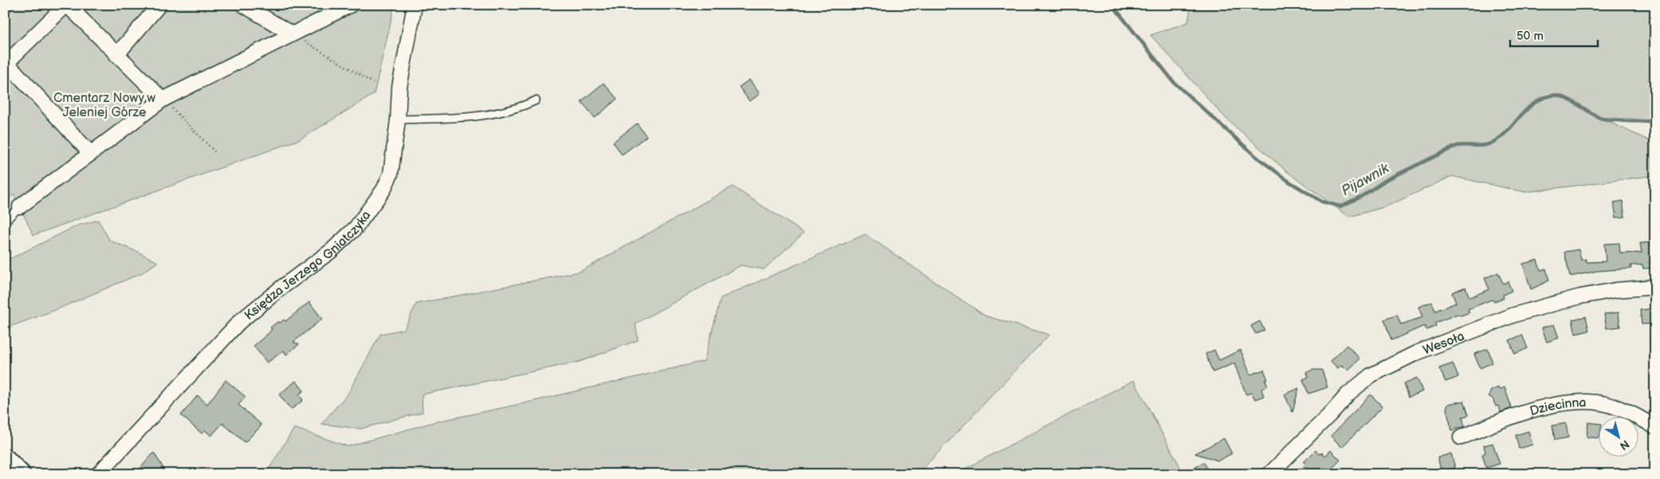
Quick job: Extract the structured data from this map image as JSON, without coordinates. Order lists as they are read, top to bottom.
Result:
{
  "streets": {
    "street": ["Księdza Jerzego Gniatczyka", "Wesoła", "Dziecinna"]
  },
  "water": ["Pijawnik"],
  "parks": ["Cmentarz Nowy w Jeleniej Górze"],
  "scale_bar": "50 m",
  "north": "bottom right"
}
